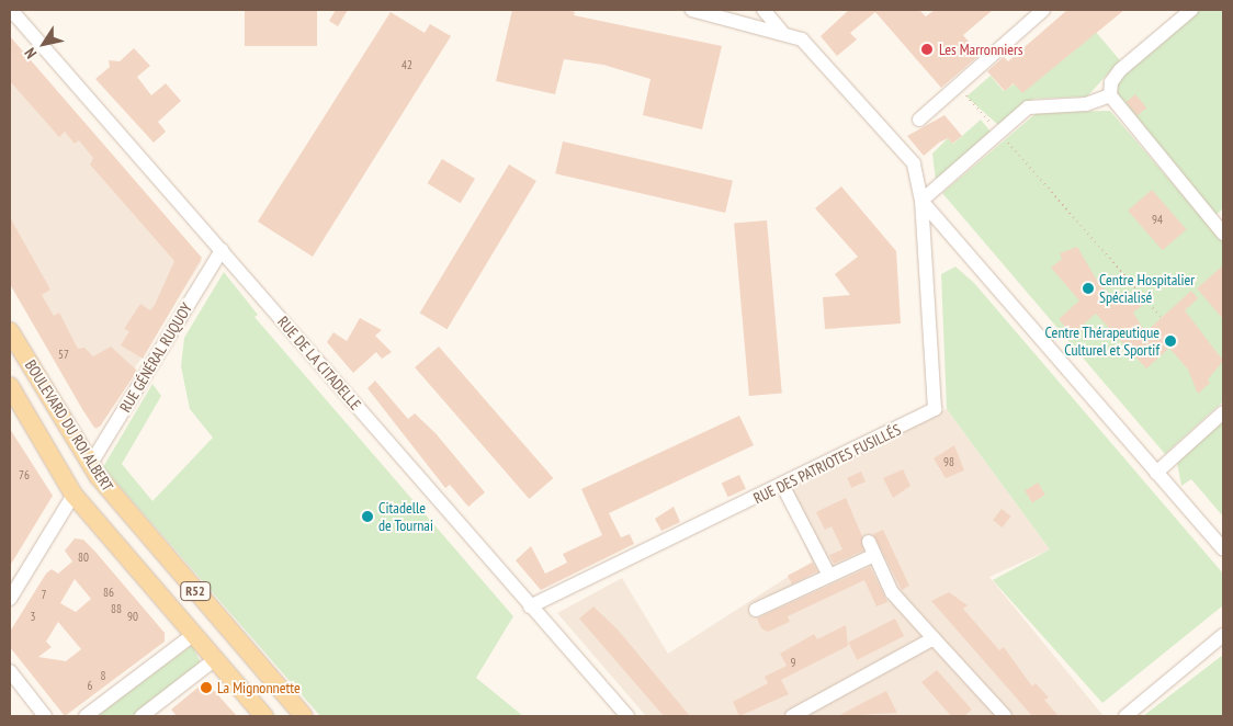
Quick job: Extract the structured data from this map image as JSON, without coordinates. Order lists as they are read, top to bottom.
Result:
{
  "streets": {
    "main road": ["BOULEVARD DU ROI ALBERT", "R52"],
    "street": ["RUE GÉNÉRAL RUQUOY", "RUE DE LA CITADELLE", "RUE DES PATRIOTES FUSILLÉS"]
  },
  "crossings": [
    ["RUE GÉNÉRAL RUQUOY", "RUE DE LA CITADELLE"],
    ["RUE GÉNÉRAL RUQUOY", "BOULEVARD DU ROI ALBERT"],
    ["RUE DE LA CITADELLE", "RUE DES PATRIOTES FUSILLÉS"]
  ],
  "places": [
    "Les Marronniers",
    "Centre Hospitalier Spécialisé",
    "Centre Thérapeutique Culturel et Sportif",
    "Citadelle de Tournai",
    "La Mignonnette"
  ],
  "house_numbers": [
    "42",
    "94",
    "57",
    "98",
    "76",
    "80",
    "86",
    "7",
    "88",
    "3",
    "90",
    "9",
    "8",
    "6"
  ],
  "north": "bottom left"
}
